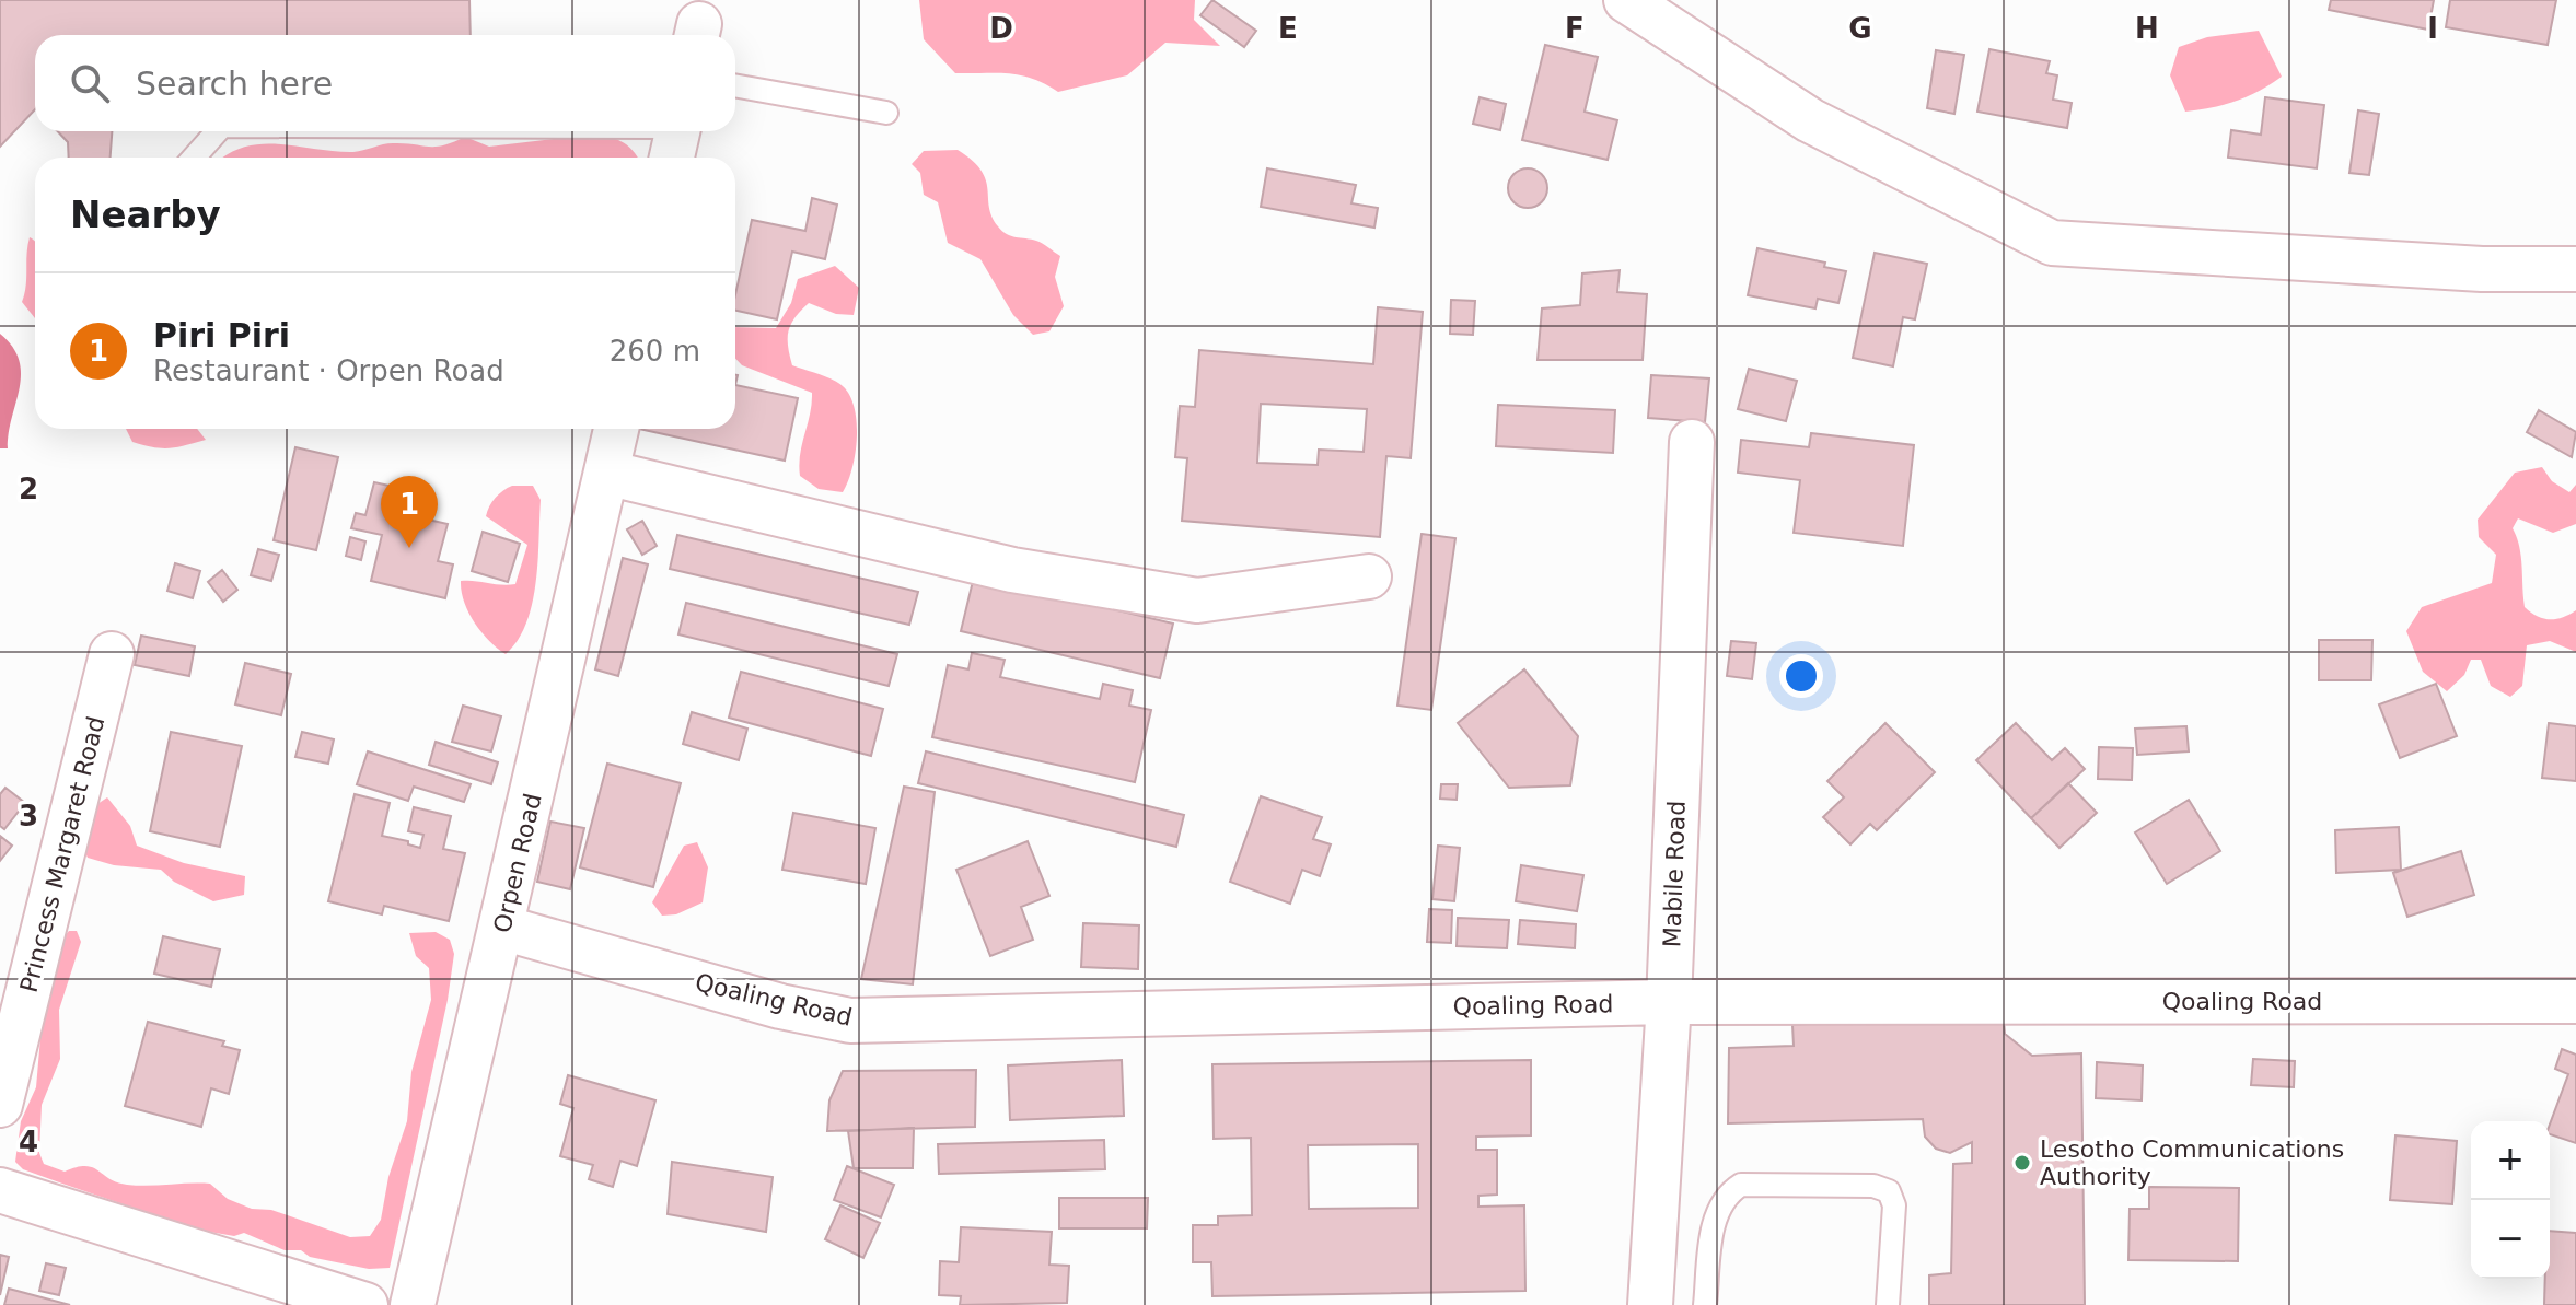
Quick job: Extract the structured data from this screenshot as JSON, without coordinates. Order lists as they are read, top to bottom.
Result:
{
  "streets": {
    "street": [
      "Princess Margaret Road",
      "Orpen Road",
      "Mabile Road",
      "Qoaling Road"
    ]
  },
  "crossings": [
    ["Orpen Road", "Qoaling Road"],
    ["Mabile Road", "Qoaling Road"]
  ],
  "places": ["Lesotho Communications Authority"],
  "page": {
    "search": "Search here",
    "heading": "Nearby",
    "list": [
      {
        "mark": "1",
        "name": "Piri Piri",
        "note": "Restaurant · Orpen Road",
        "value": "260 m"
      }
    ],
    "pins": "1",
    "map_buttons": ["+", "−"]
  },
  "grid": {
    "columns": [
      "D",
      "E",
      "F",
      "G",
      "H",
      "I"
    ],
    "rows": ["2", "3", "4"]
  }
}
